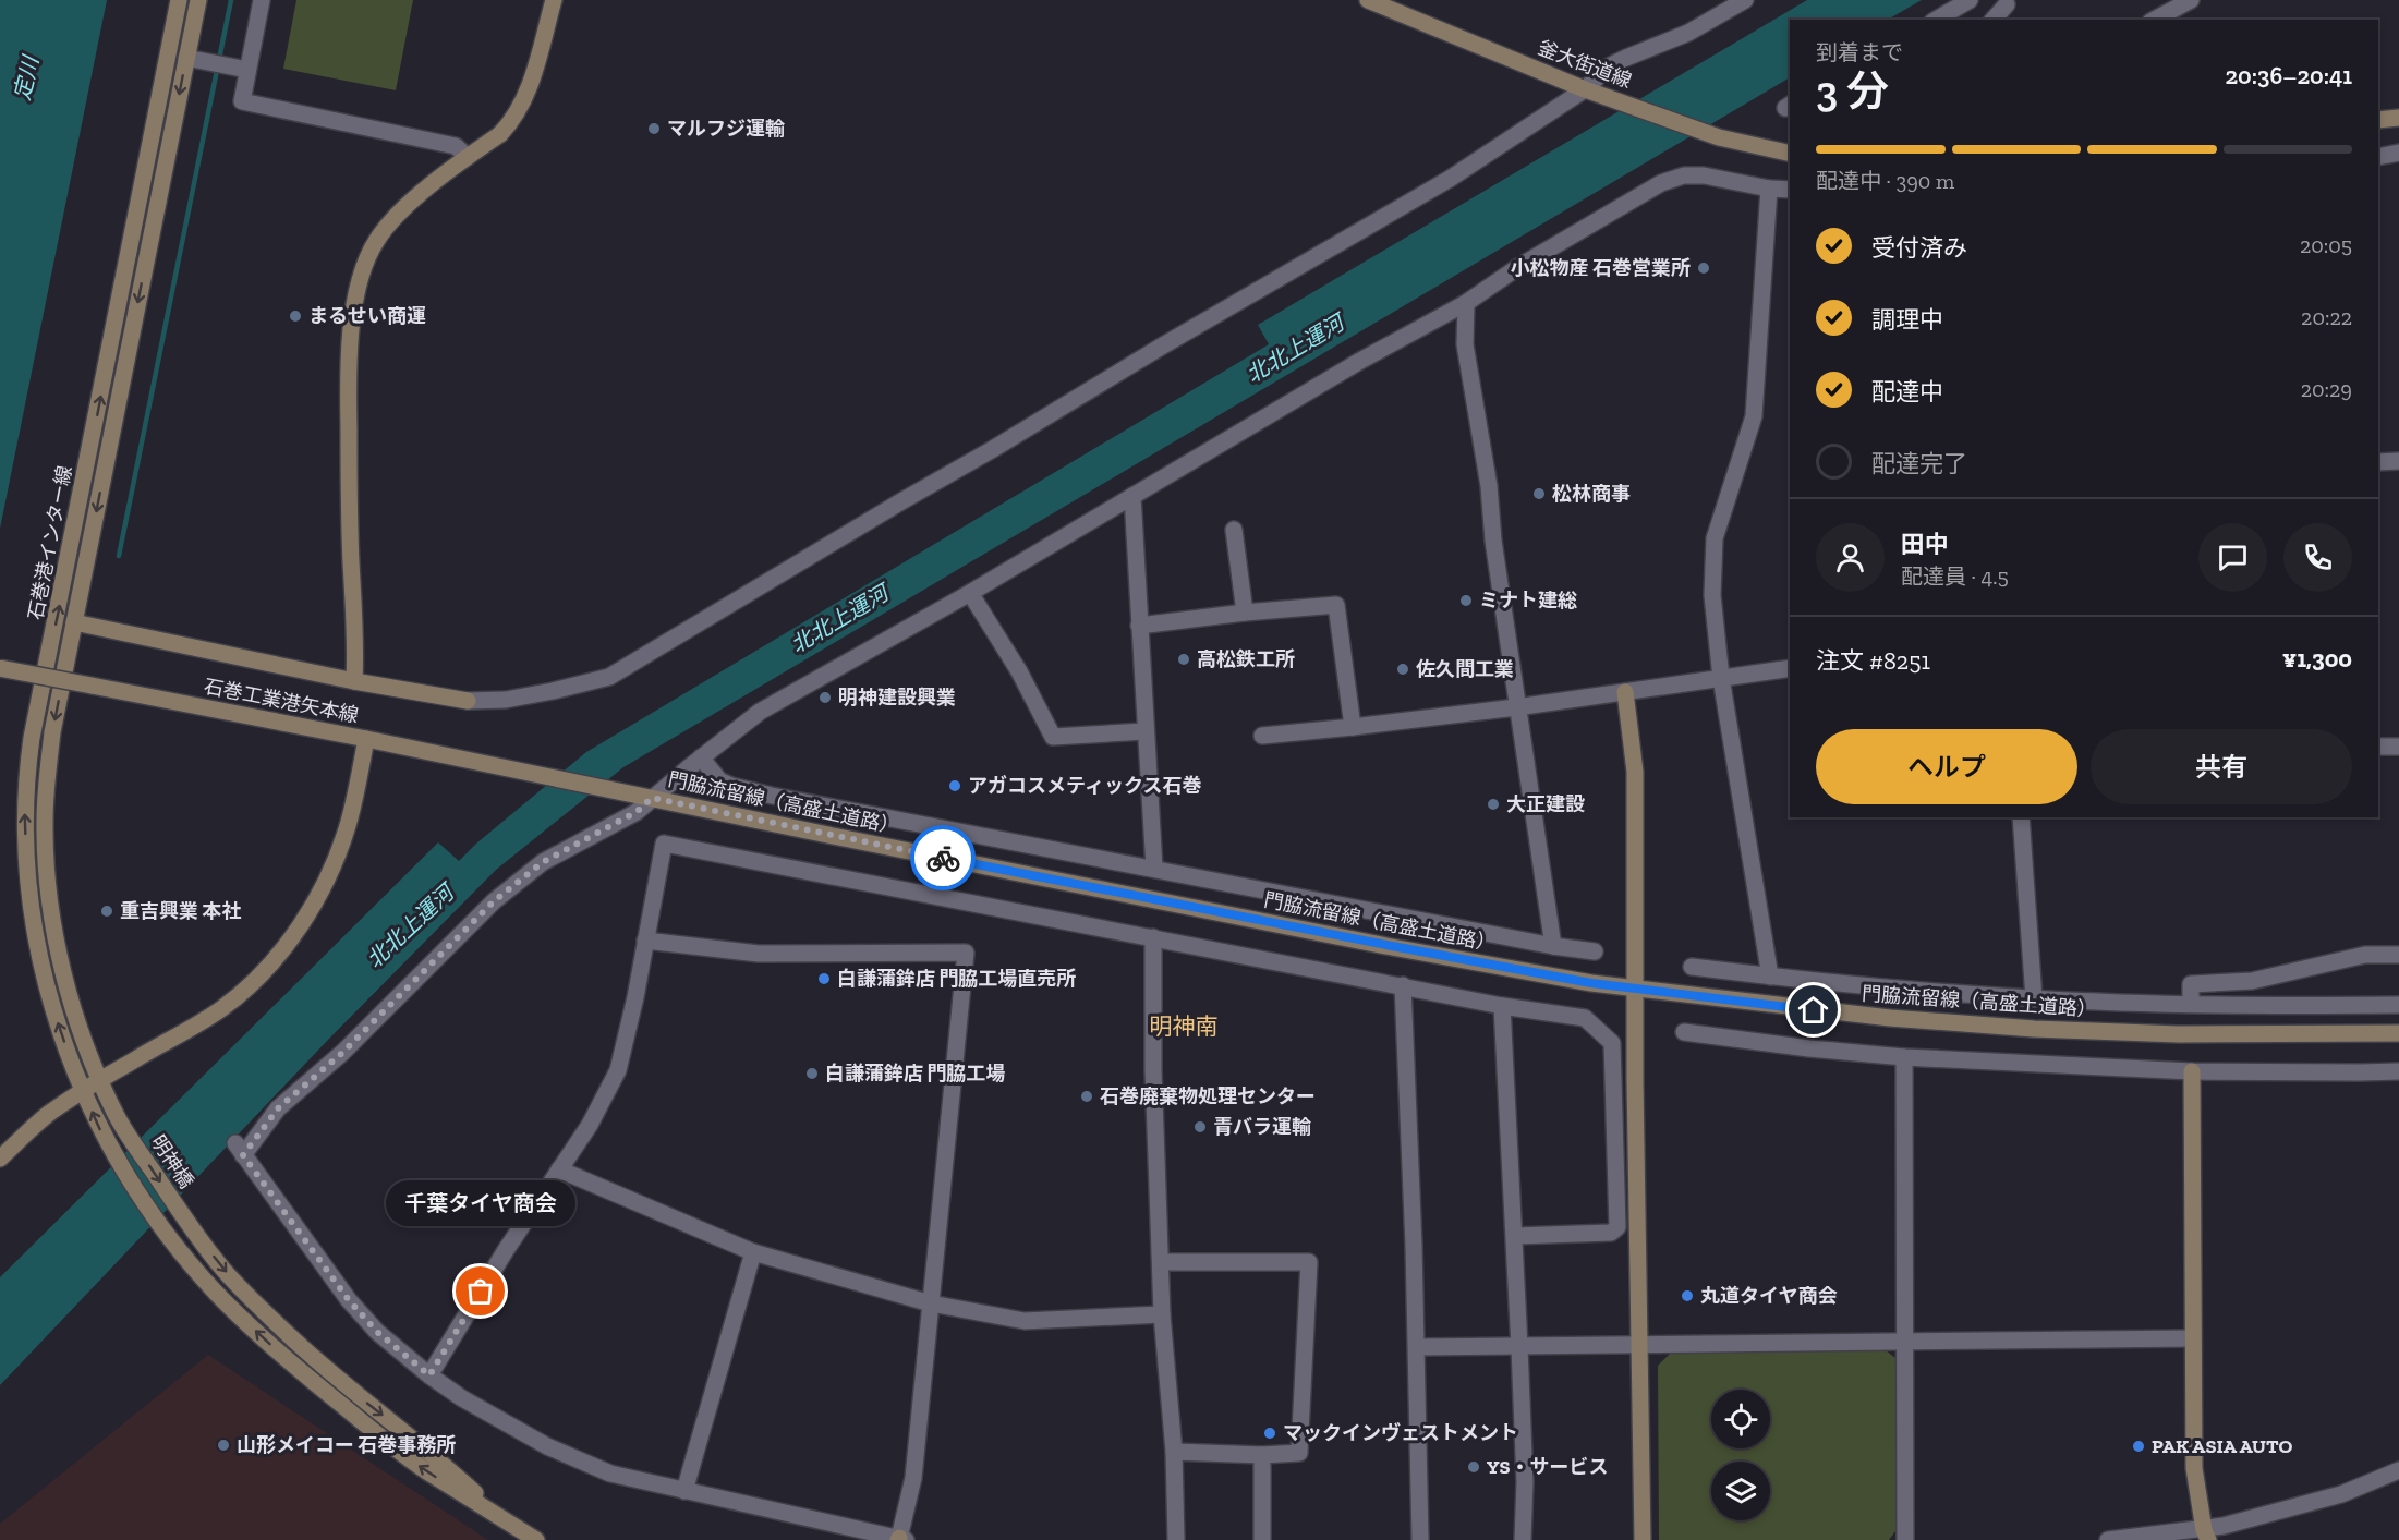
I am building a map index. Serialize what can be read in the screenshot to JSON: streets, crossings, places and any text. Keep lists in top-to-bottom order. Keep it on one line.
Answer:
{"streets":{"main road":["釜大街道線","石巻港インター線","石巻工業港矢本線","門脇流留線（高盛土道路）","明神橋"]},"crossings":[["石巻港インター線","石巻工業港矢本線"],["石巻港インター線","明神橋"],["石巻工業港矢本線","門脇流留線（高盛土道路）"]],"one_way":["明神橋"],"districts":["明神南"],"water":["定川","北北上運河"],"places":["マルフジ運輸","小松物産 石巻営業所","まるせい商運","松林商事","ミナト建総","高松鉄工所","佐久間工業","明神建設興業","アガコスメティックス石巻","大正建設","重吉興業 本社","白謙蒲鉾店 門脇工場直売所","白謙蒲鉾店 門脇工場","石巻廃棄物処理センター","青バラ運輸","千葉タイヤ商会","丸道タイヤ商会","マックインヴェストメント","山形メイコー 石巻事務所","PAK ASIA AUTO","YS・サービス"],"page":{"heading":["3 分","到着まで","20:36–20:41"],"panel":["田中","配達員 · 4.5","注文 #8251","¥1,300"],"bar":"配達中 · 390 m","list":[["受付済み","20:05"],["調理中","20:22"],["配達中","20:29"],"配達完了"],"buttons":["ヘルプ","共有"],"bubble":"千葉タイヤ商会"}}
